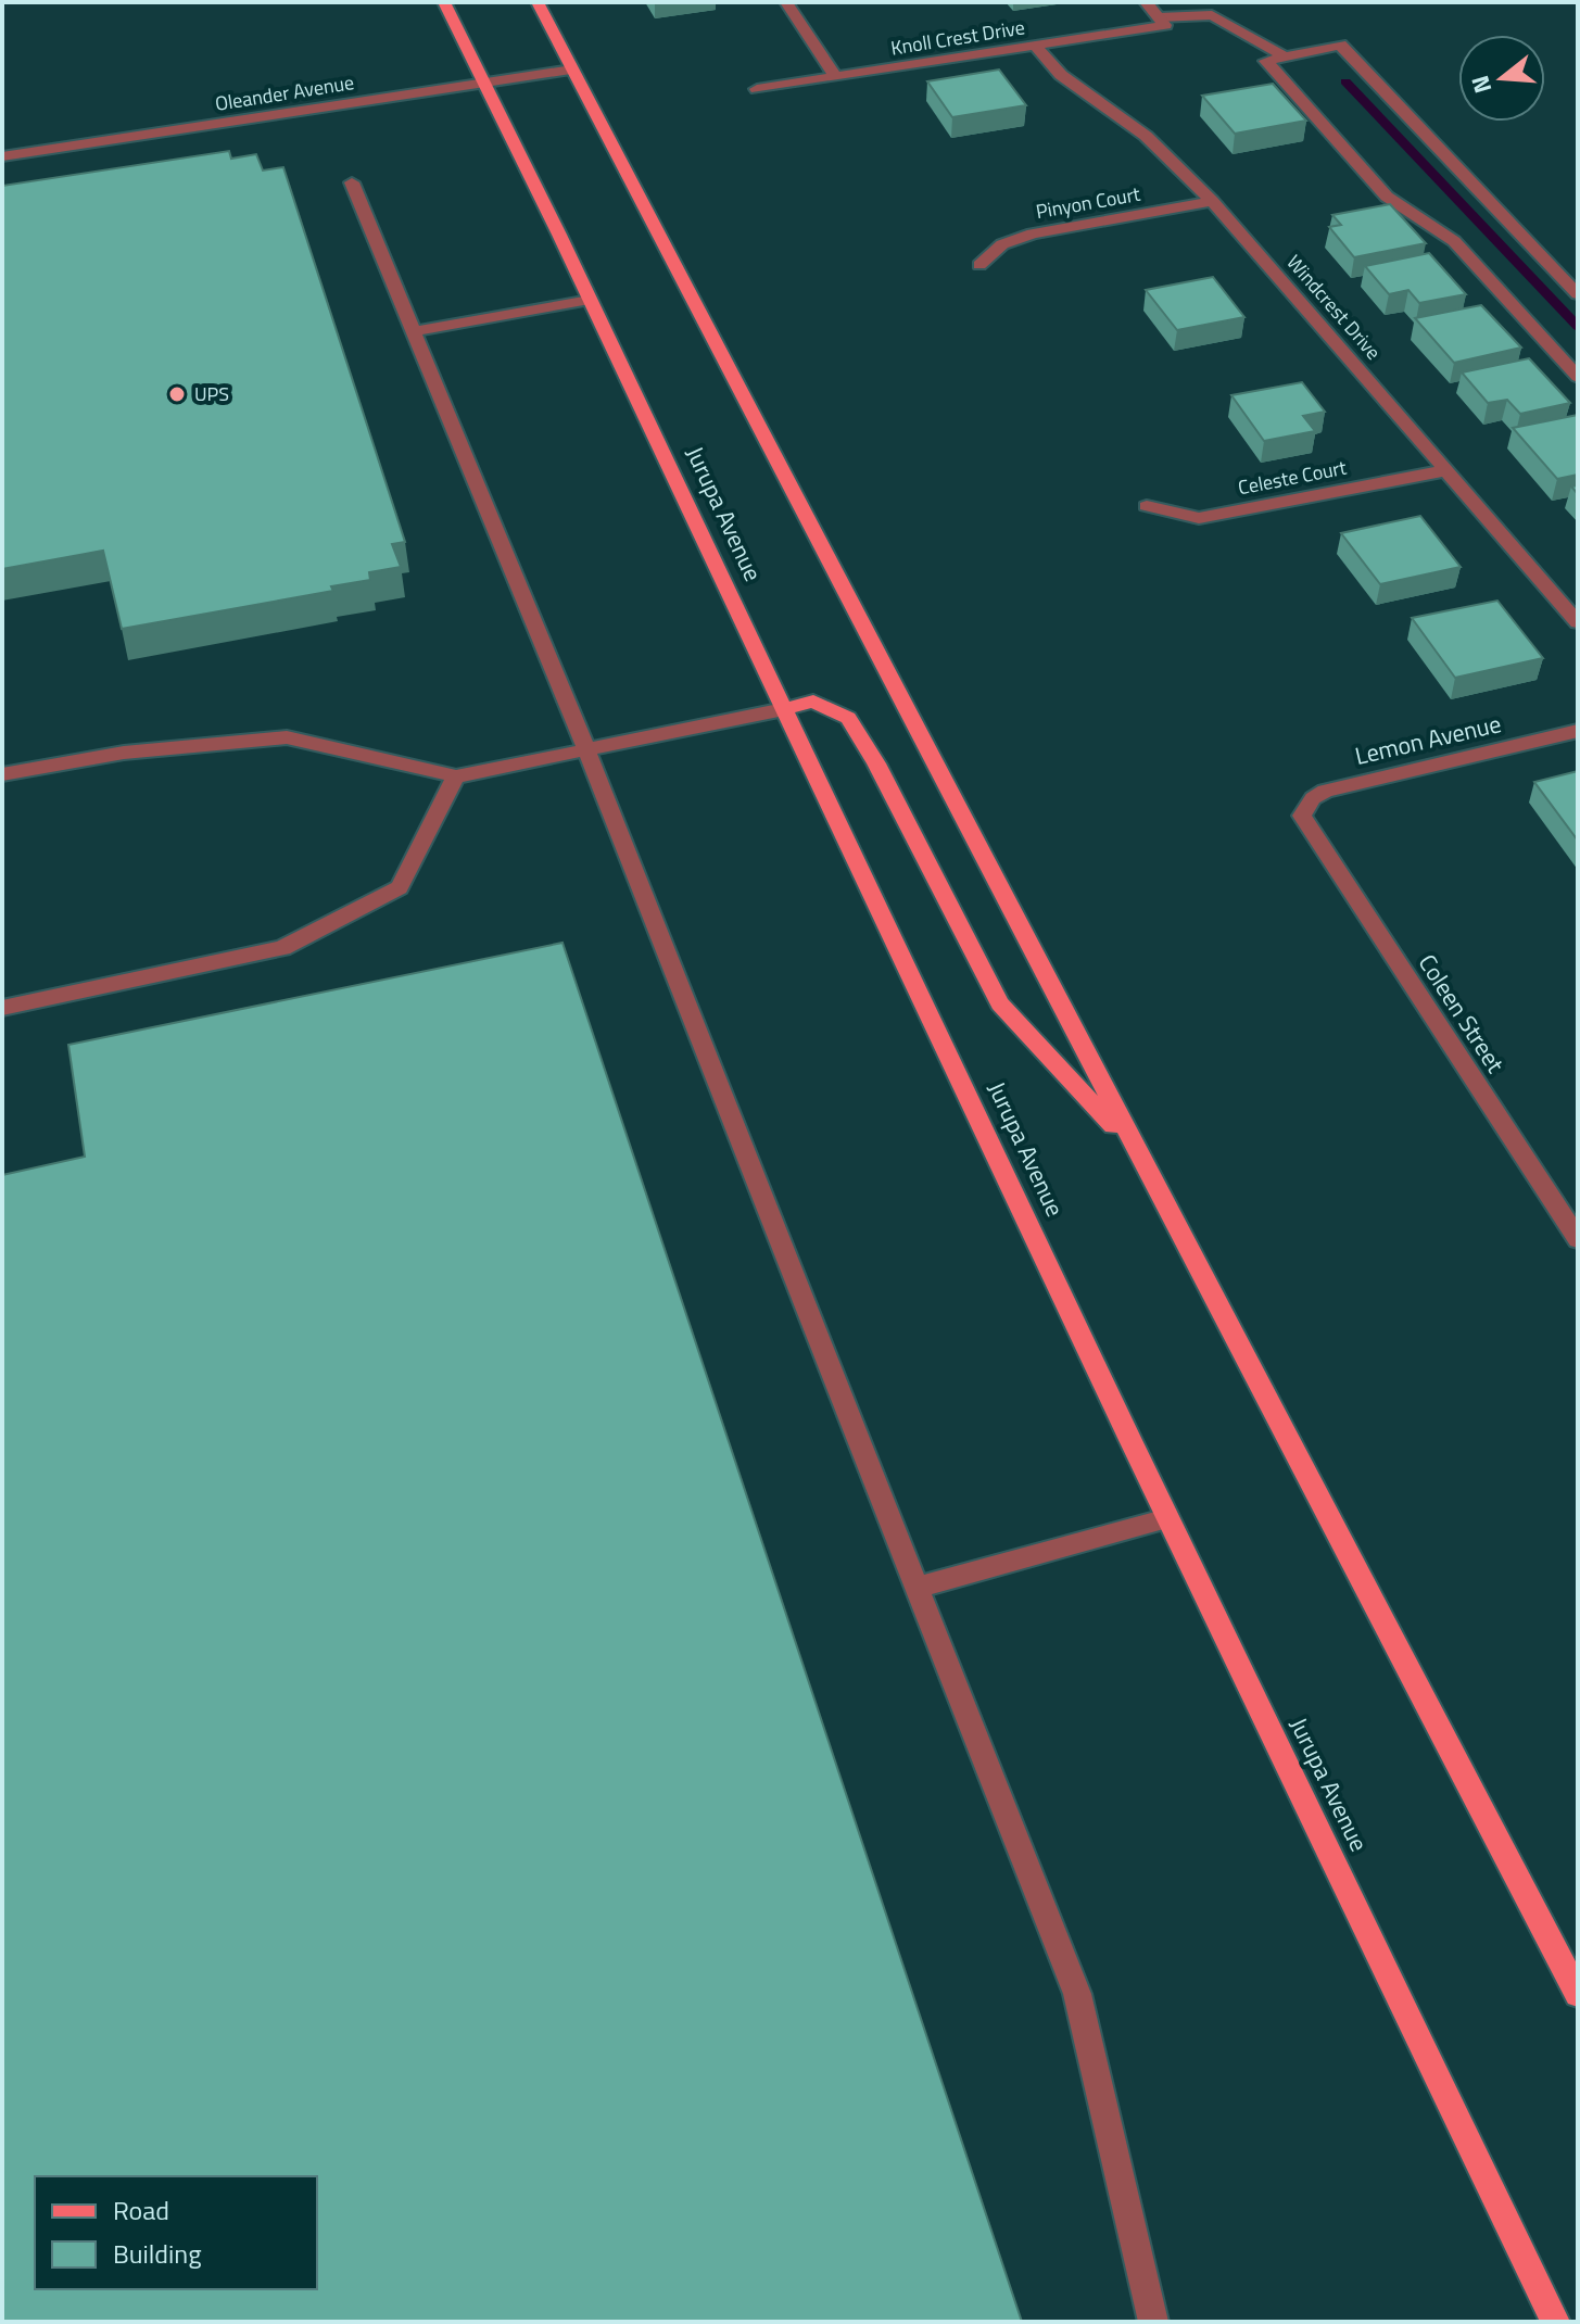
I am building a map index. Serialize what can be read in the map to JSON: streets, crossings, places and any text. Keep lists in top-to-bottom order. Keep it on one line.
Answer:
{"streets":{"main road":["Jurupa Avenue"],"street":["Knoll Crest Drive","Oleander Avenue","Pinyon Court","Windcrest Drive","Celeste Court","Lemon Avenue","Coleen Street"]},"crossings":[["Knoll Crest Drive","Windcrest Drive"],["Oleander Avenue","Jurupa Avenue"],["Pinyon Court","Windcrest Drive"],["Windcrest Drive","Celeste Court"],["Lemon Avenue","Coleen Street"]],"places":["UPS"],"legend":["Road","Building"],"north":"left"}
